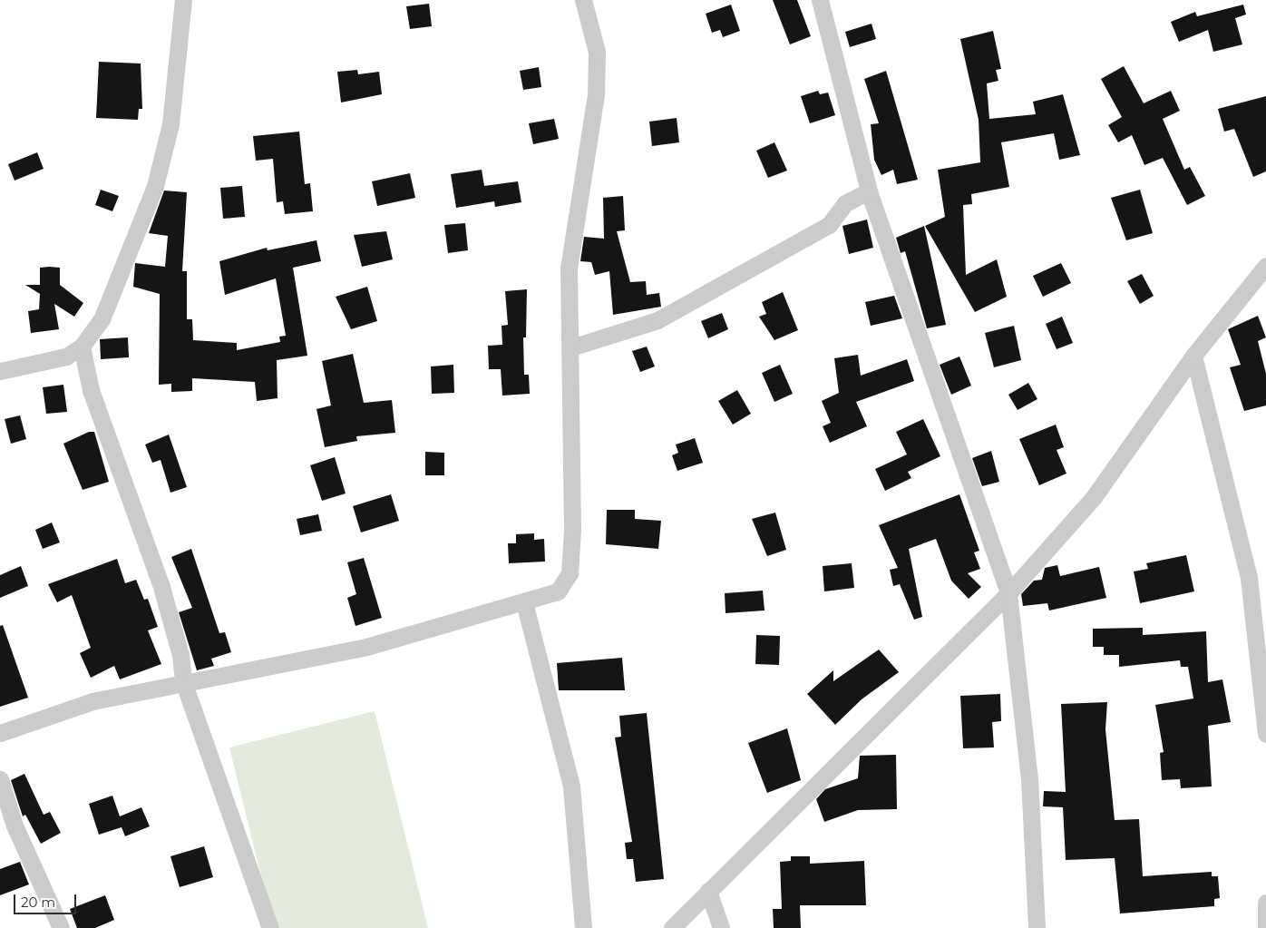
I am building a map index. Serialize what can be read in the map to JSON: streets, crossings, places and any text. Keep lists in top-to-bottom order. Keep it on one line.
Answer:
{"scale_bar":"20 m"}
